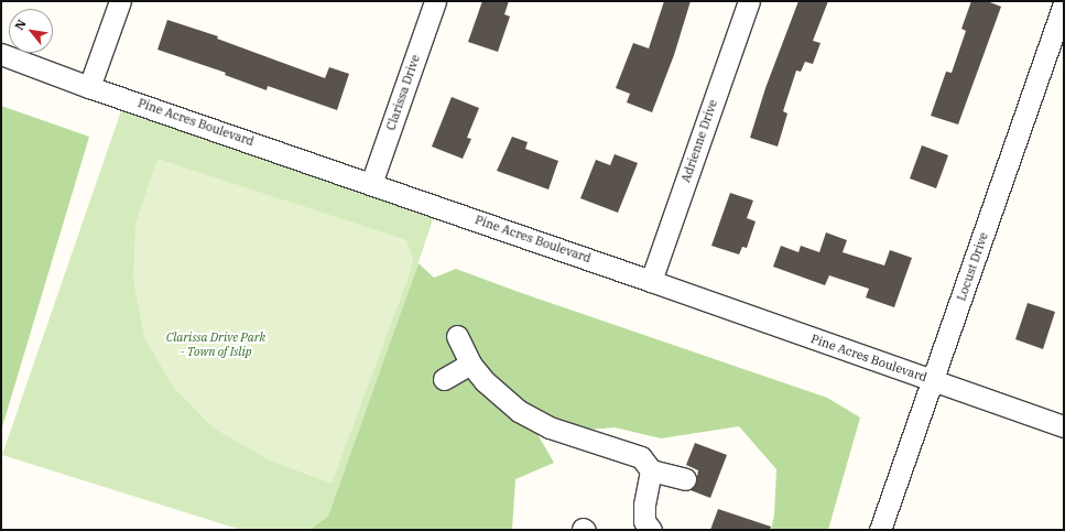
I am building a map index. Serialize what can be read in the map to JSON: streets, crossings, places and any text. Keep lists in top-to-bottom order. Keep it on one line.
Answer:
{"streets":{"street":["Clarissa Drive","Pine Acres Boulevard","Adrienne Drive","Locust Drive"]},"crossings":[["Clarissa Drive","Pine Acres Boulevard"],["Pine Acres Boulevard","Adrienne Drive"],["Pine Acres Boulevard","Locust Drive"]],"parks":["Clarissa Drive Park - Town of Islip"],"north":"top left"}
